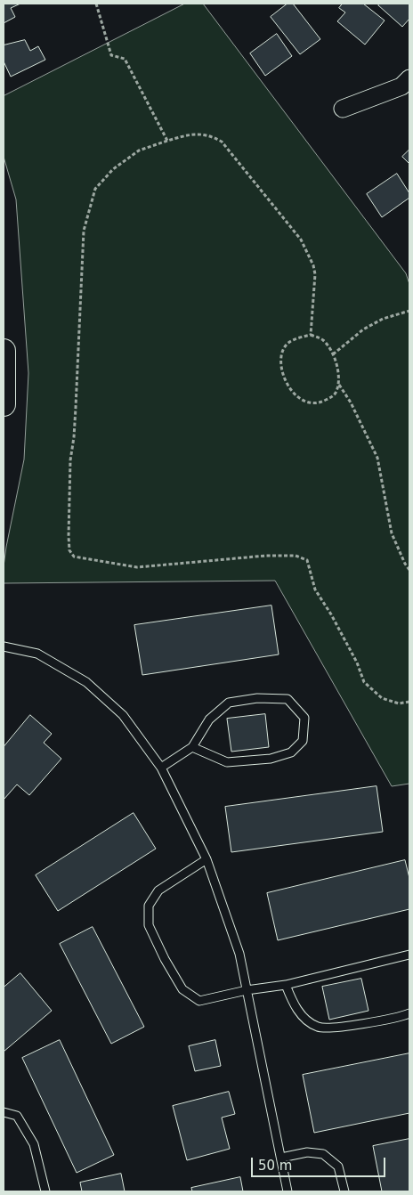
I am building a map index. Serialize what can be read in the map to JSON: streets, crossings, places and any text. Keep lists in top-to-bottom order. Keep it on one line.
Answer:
{"scale_bar":"50 m"}
